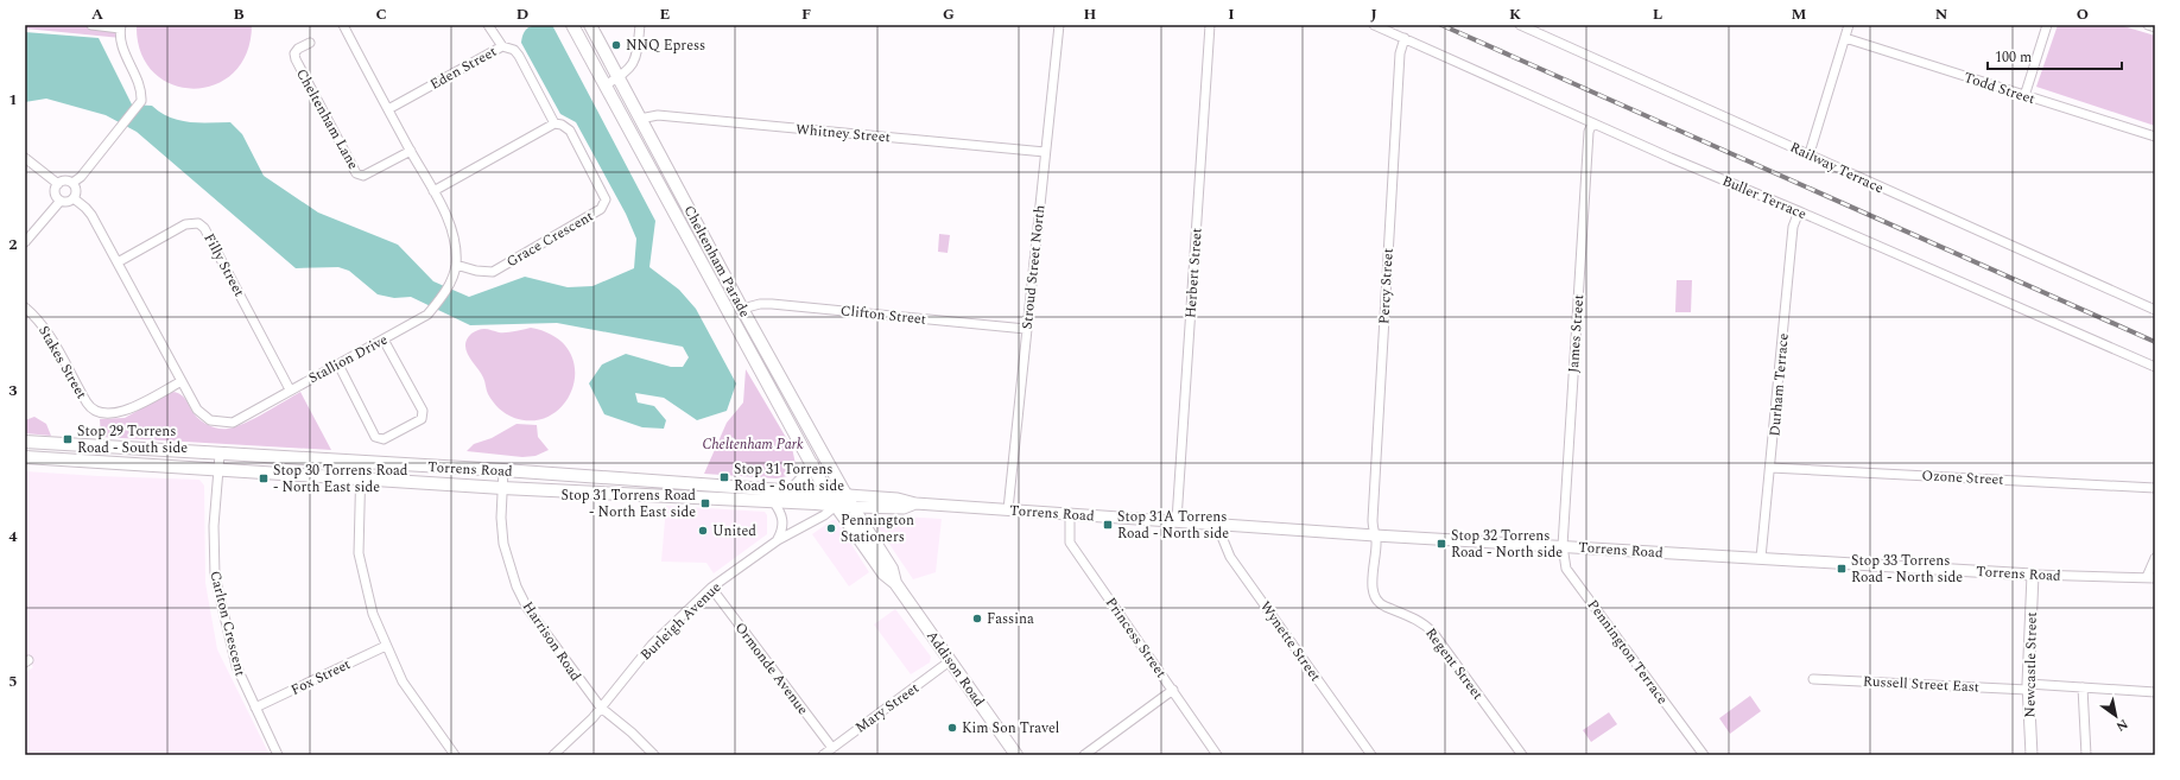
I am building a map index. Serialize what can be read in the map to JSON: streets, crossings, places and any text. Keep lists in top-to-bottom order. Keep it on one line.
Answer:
{"streets":{"main road":["Cheltenham Parade","Torrens Road","Addison Road"],"street":["Eden Street","Todd Street","Cheltenham Lane","Whitney Street","Railway Terrace","Buller Terrace","Grace Crescent","Filly Street","Stroud Street North","Herbert Street","Percy Street","Clifton Street","James Street","Stallion Drive","Stakes Street","Durham Terrace","Ozone Street","Burleigh Avenue","Carlton Crescent","Princess Street","Harrison Road","Wynette Street","Pennington Terrace","Regent Street","Newcastle Street","Ormonde Avenue","Fox Street","Russell Street East","Mary Street"]},"crossings":[["Eden Street","Grace Crescent"],["Eden Street","Stallion Drive"],["Cheltenham Lane","Stallion Drive"],["Whitney Street","Cheltenham Parade"],["Whitney Street","Stroud Street North"],["Buller Terrace","Percy Street"],["Buller Terrace","James Street"],["Buller Terrace","Durham Terrace"],["Grace Crescent","Stallion Drive"],["Cheltenham Parade","Clifton Street"],["Cheltenham Parade","Torrens Road"],["Cheltenham Parade","Burleigh Avenue"],["Cheltenham Parade","Addison Road"],["Filly Street","Stallion Drive"],["Stroud Street North","Clifton Street"],["Stroud Street North","Torrens Road"],["Herbert Street","Torrens Road"],["Percy Street","Torrens Road"],["Percy Street","Regent Street"],["James Street","Torrens Road"],["James Street","Pennington Terrace"],["Stallion Drive","Stakes Street"],["Durham Terrace","Torrens Road"],["Durham Terrace","Ozone Street"],["Torrens Road","Burleigh Avenue"],["Torrens Road","Carlton Crescent"],["Torrens Road","Princess Street"],["Torrens Road","Harrison Road"],["Torrens Road","Wynette Street"],["Torrens Road","Pennington Terrace"],["Torrens Road","Regent Street"],["Torrens Road","Newcastle Street"],["Torrens Road","Addison Road"],["Burleigh Avenue","Harrison Road"],["Burleigh Avenue","Ormonde Avenue"],["Burleigh Avenue","Addison Road"],["Carlton Crescent","Fox Street"],["Newcastle Street","Russell Street East"],["Ormonde Avenue","Mary Street"],["Addison Road","Mary Street"]],"parks":["Cheltenham Park"],"places":{"other":["NNQ Epress","Pennington Stationers","United","Fassina","Kim Son Travel"],"transit":["Stop 29 Torrens Road - South side","Stop 31 Torrens Road - South side","Stop 30 Torrens Road - North East side","Stop 31 Torrens Road - North East side","Stop 31A Torrens Road - North side","Stop 32 Torrens Road - North side","Stop 33 Torrens Road - North side"]},"scale_bar":"100 m","north":"bottom right","grid":{"columns":["A","B","C","D","E","F","G","H","I","J","K","L","M","N","O"],"rows":["1","2","3","4","5"]}}
